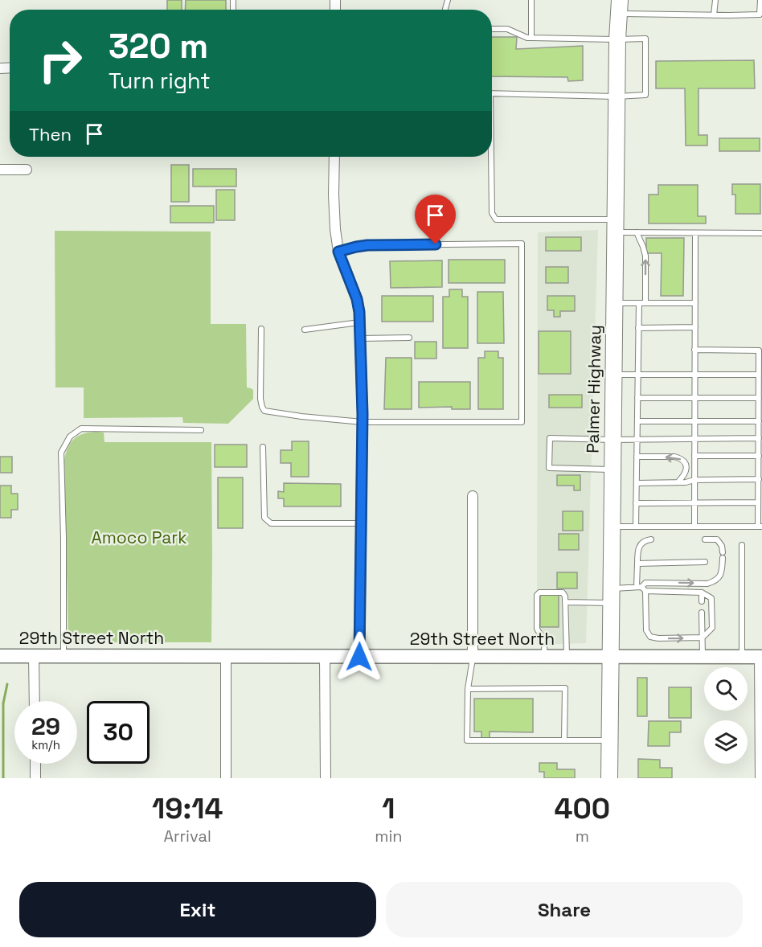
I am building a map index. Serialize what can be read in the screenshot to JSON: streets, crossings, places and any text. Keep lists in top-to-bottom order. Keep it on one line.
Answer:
{"streets":{"main road":["Palmer Highway"],"street":["29th Street North"]},"crossings":[["Palmer Highway","29th Street North"]],"parks":["Amoco Park"],"page":{"turn":["320 m","Turn right"],"then":"Then","speed":"29 km/h","limit":"30","eta":["19:14","Arrival","1","min","400","m"],"buttons":["Exit","Share"]}}
